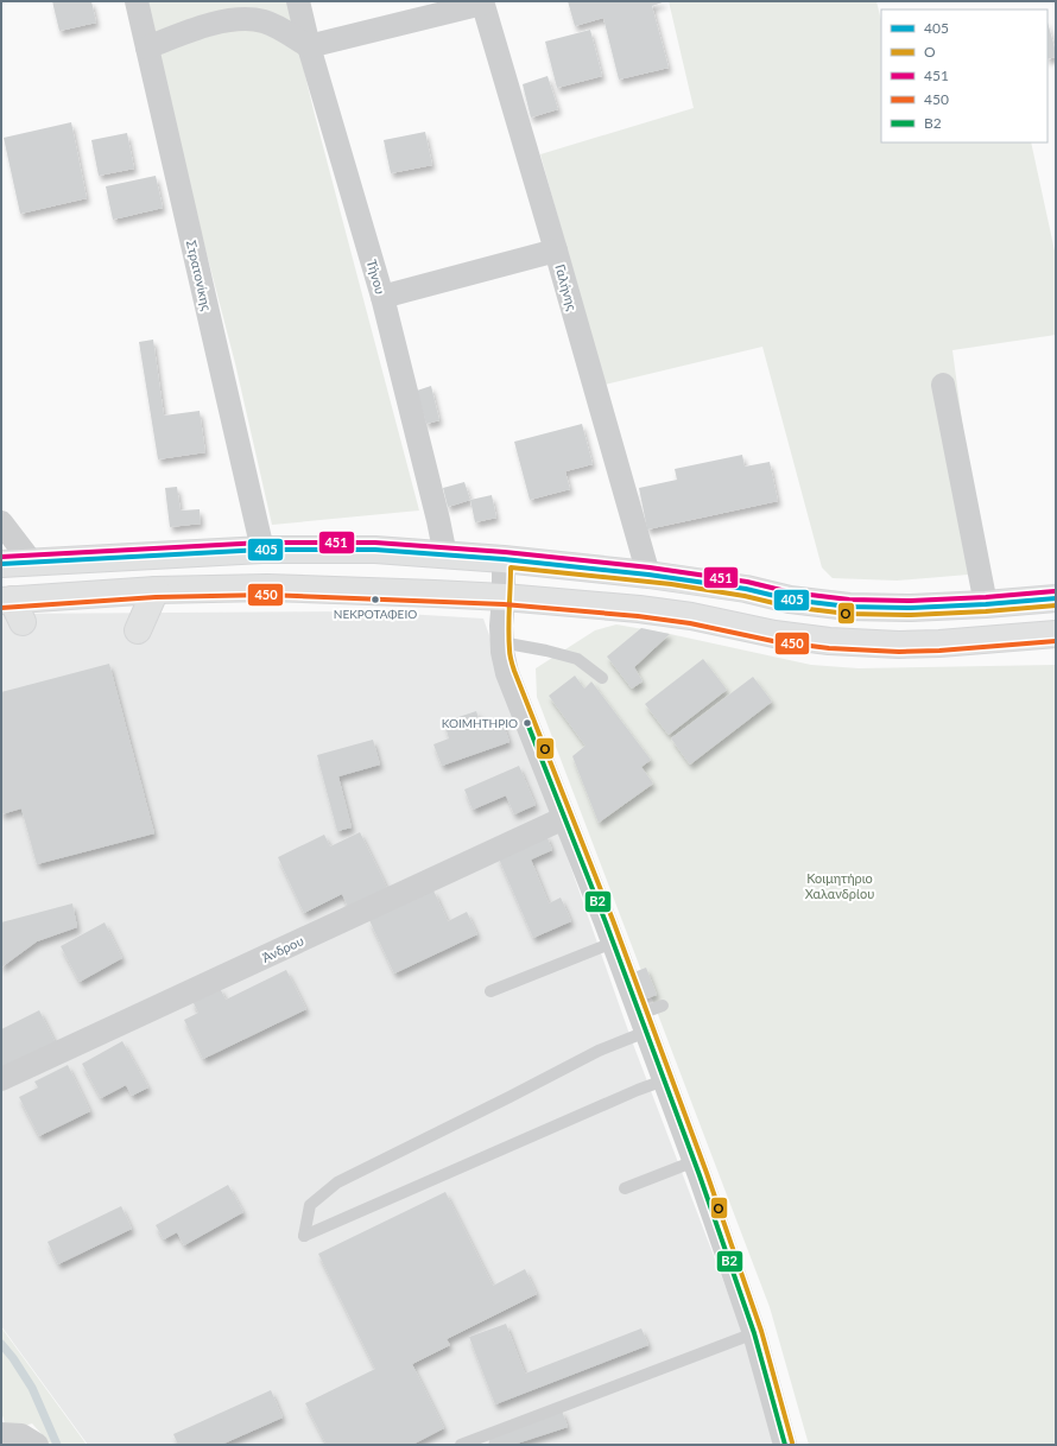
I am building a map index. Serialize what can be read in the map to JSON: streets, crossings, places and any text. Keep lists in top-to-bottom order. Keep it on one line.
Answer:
{"streets":{"street":["Στρατονίκης","Τήνου","Γαλήνης","Άνδρου"]},"parks":["Κοιμητήριο Χαλανδρίου"],"places":["ΝΕΚΡΟΤΑΦΕΙΟ","ΚΟΙΜΗΤΗΡΙΟ"],"lines":["transit line 451","transit line 405","transit line Ο","transit line 450","transit line Β2"],"legend":["405","Ο","451","450","Β2"]}
